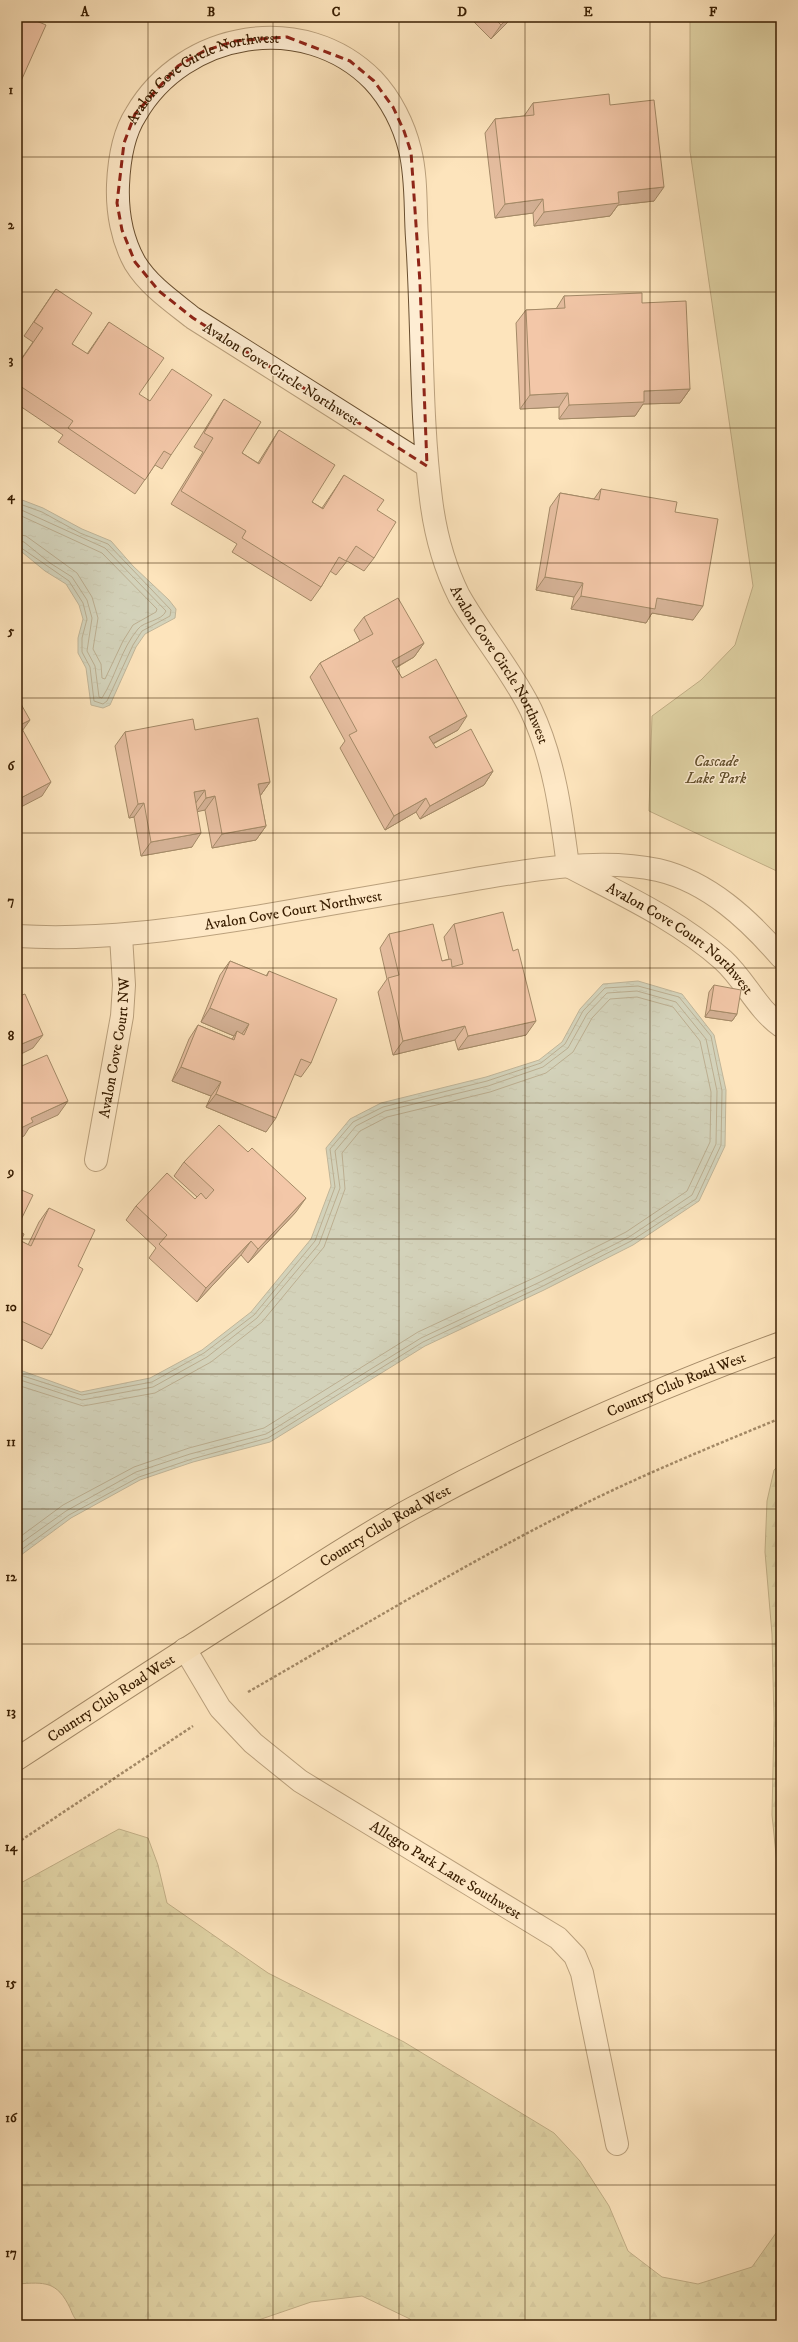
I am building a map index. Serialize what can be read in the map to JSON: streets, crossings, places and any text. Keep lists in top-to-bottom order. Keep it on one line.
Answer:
{"streets":{"main road":["Country Club Road West"],"street":["Avalon Cove Circle Northwest","Avalon Cove Court Northwest","Avalon Cove Court NW","Allegro Park Lane Southwest"]},"crossings":[["Avalon Cove Circle Northwest","Avalon Cove Court Northwest"],["Avalon Cove Court Northwest","Avalon Cove Court NW"],["Country Club Road West","Allegro Park Lane Southwest"]],"parks":["Cascade Lake Park"],"grid":{"columns":["A","B","C","D","E","F"],"rows":["1","2","3","4","5","6","7","8","9","10","11","12","13","14","15","16","17"]}}
